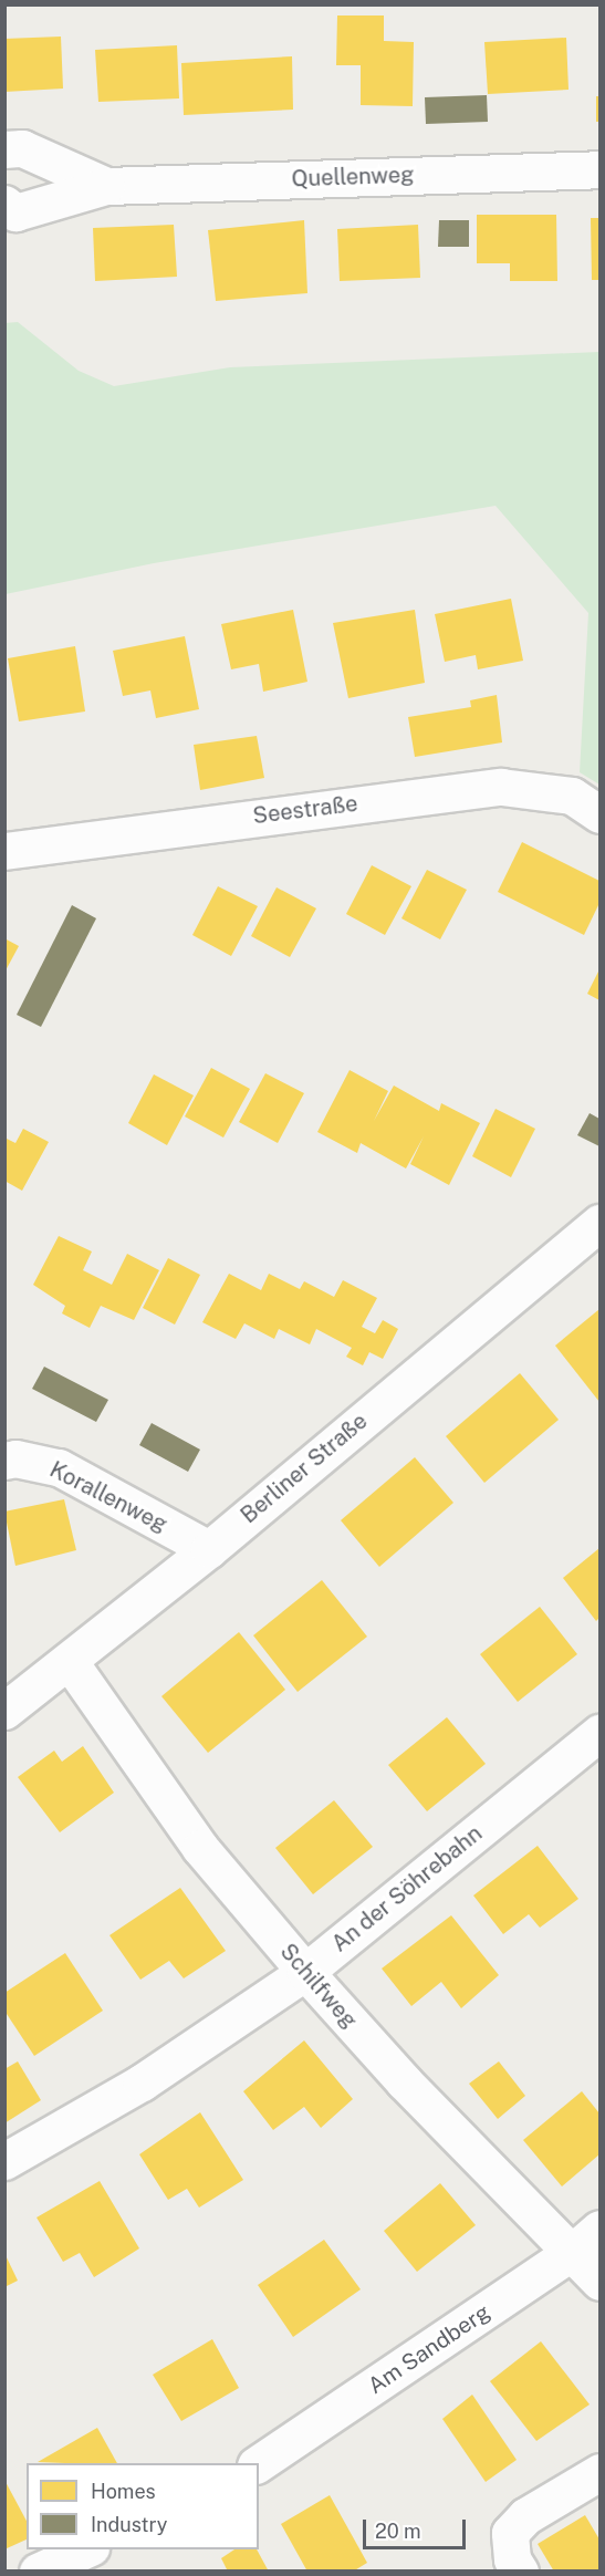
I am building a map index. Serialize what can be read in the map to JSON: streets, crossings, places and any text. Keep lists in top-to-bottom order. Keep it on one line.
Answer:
{"streets":{"street":["Quellenweg","Seestraße","Berliner Straße","Korallenweg","An der Söhrebahn","Schilfweg","Am Sandberg"]},"crossings":[["Berliner Straße","Korallenweg"],["Berliner Straße","Schilfweg"],["An der Söhrebahn","Schilfweg"],["Schilfweg","Am Sandberg"]],"legend":["Homes","Industry"],"scale_bar":"20 m"}
